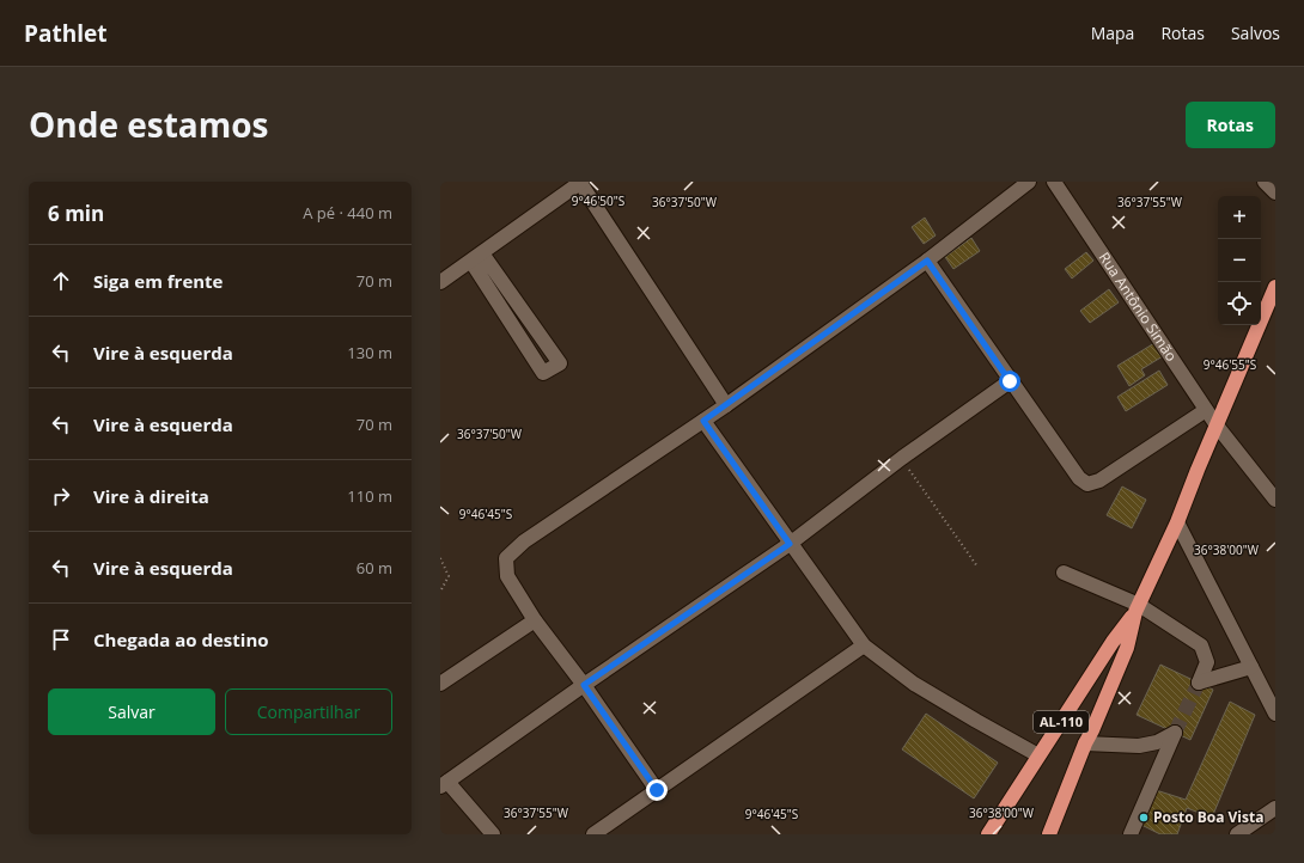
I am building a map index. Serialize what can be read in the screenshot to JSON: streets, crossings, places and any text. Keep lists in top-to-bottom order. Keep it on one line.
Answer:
{"streets":{"highway":["AL-110"],"street":["Rua Antônio Simão"]},"crossings":[["Rua Antônio Simão","AL-110"]],"places":["Posto Boa Vista"],"page":{"header":"Pathlet","nav":["Mapa","Rotas","Salvos"],"title":"Onde estamos","buttons":["Rotas",["Salvar","Compartilhar"]],"heading":["6 min","A pé · 440 m"],"map_buttons":["+","−"],"list":[["Siga em frente","70 m"],["Vire à esquerda","130 m"],["Vire à esquerda","70 m"],["Vire à direita","110 m"],["Vire à esquerda","60 m"],"Chegada ao destino"]},"coordinates":["9°46'50\"S","36°37'50\"W","36°37'55\"W","9°46'55\"S","9°46'45\"S","36°38'00\"W"]}
